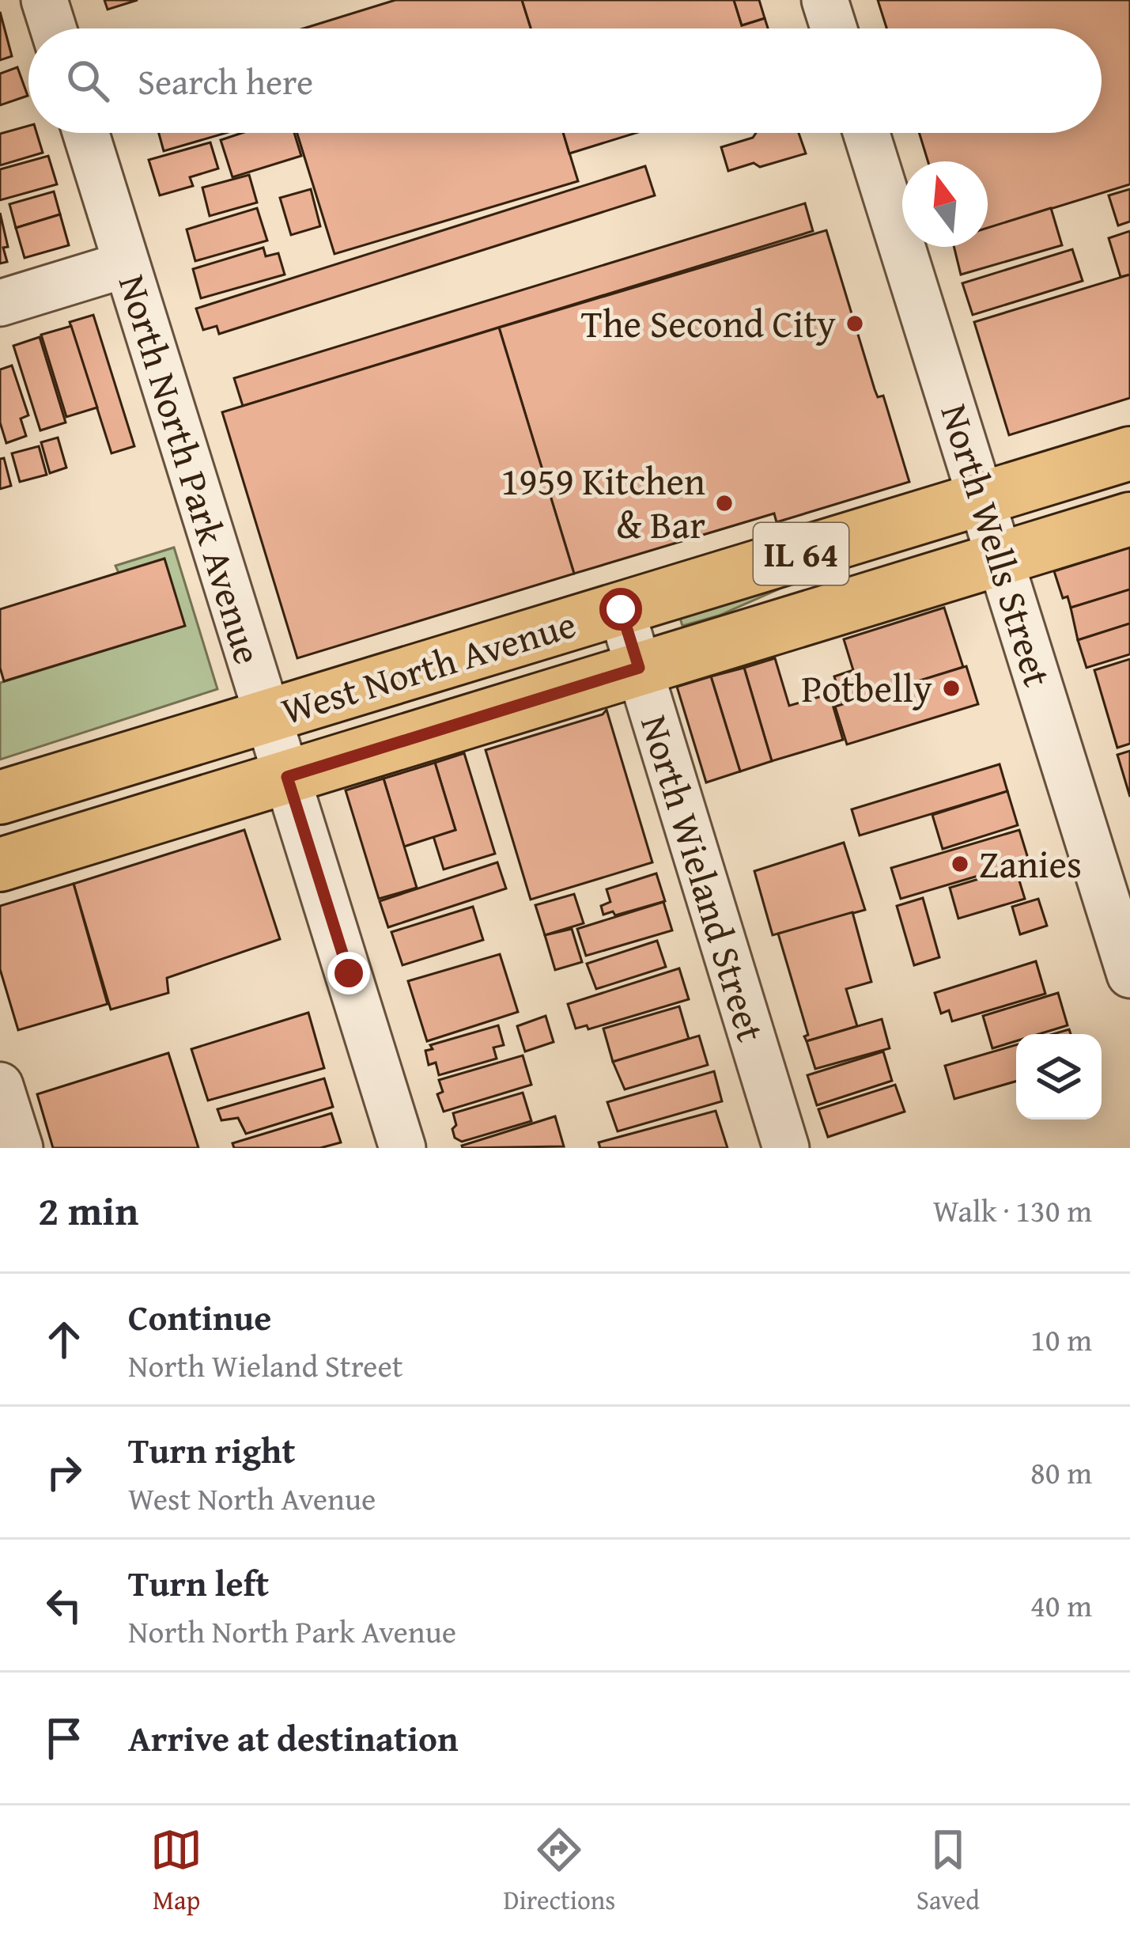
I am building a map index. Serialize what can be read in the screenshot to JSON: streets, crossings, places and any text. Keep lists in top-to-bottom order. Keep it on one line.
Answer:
{"streets":{"main road":["IL 64","West North Avenue"],"street":["North North Park Avenue","North Wells Street","North Wieland Street"]},"crossings":[["North North Park Avenue","West North Avenue"],["North Wells Street","West North Avenue"],["West North Avenue","North Wieland Street"]],"places":["The Second City","1959 Kitchen & Bar","Potbelly","Zanies"],"north":"top","page":{"search":"Search here","heading":["2 min","Walk · 130 m"],"list":[["Continue","North Wieland Street","10 m"],["Turn right","West North Avenue","80 m"],["Turn left","North North Park Avenue","40 m"],"Arrive at destination"],"nav":["Map","Directions","Saved"]}}
